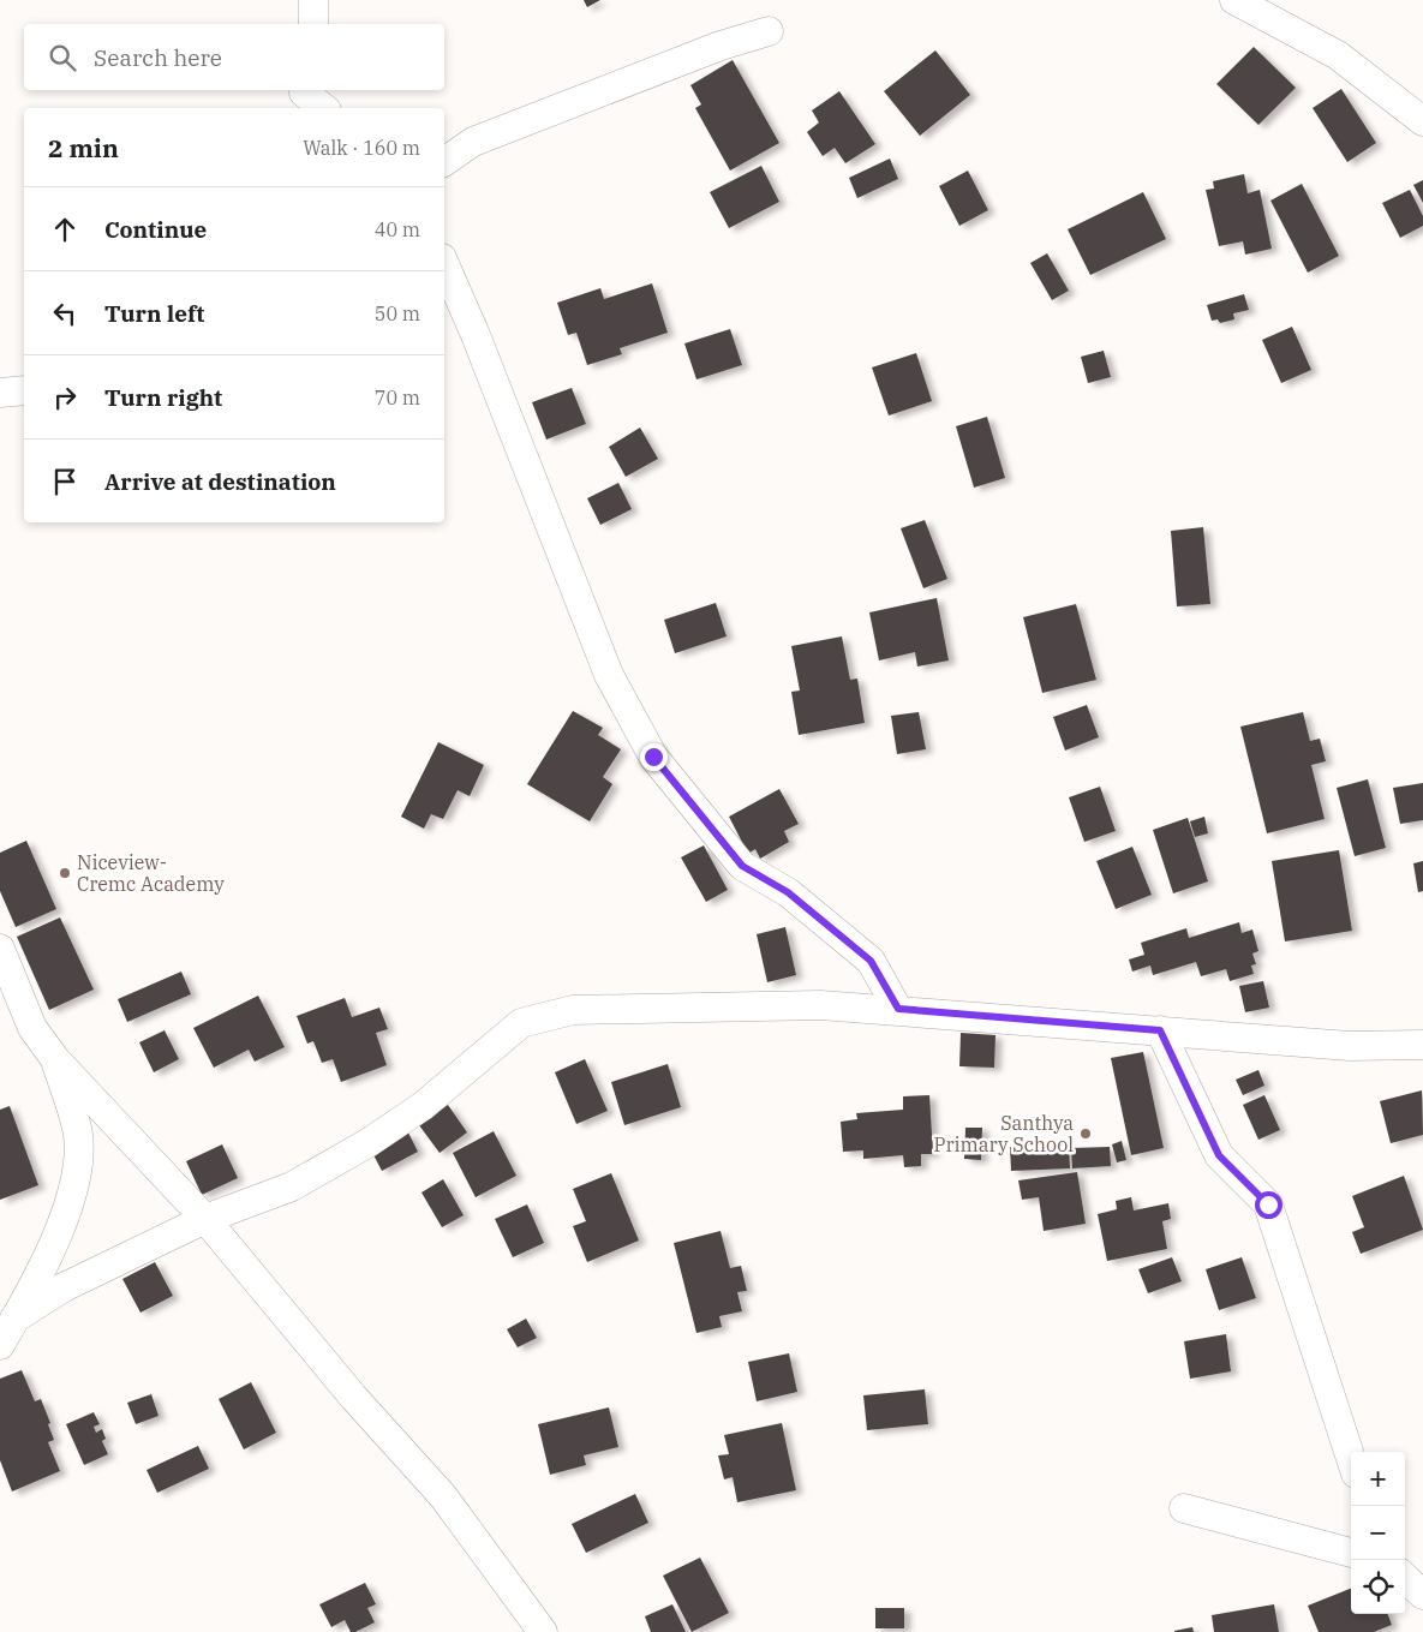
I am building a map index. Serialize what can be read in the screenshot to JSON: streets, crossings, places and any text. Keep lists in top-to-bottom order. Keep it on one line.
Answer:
{"places":["Niceview- Cremc Academy","Santhya Primary School"],"page":{"search":"Search here","heading":["2 min","Walk · 160 m"],"list":[["Continue","40 m"],["Turn left","50 m"],["Turn right","70 m"],"Arrive at destination"],"map_buttons":["+","−"]}}
